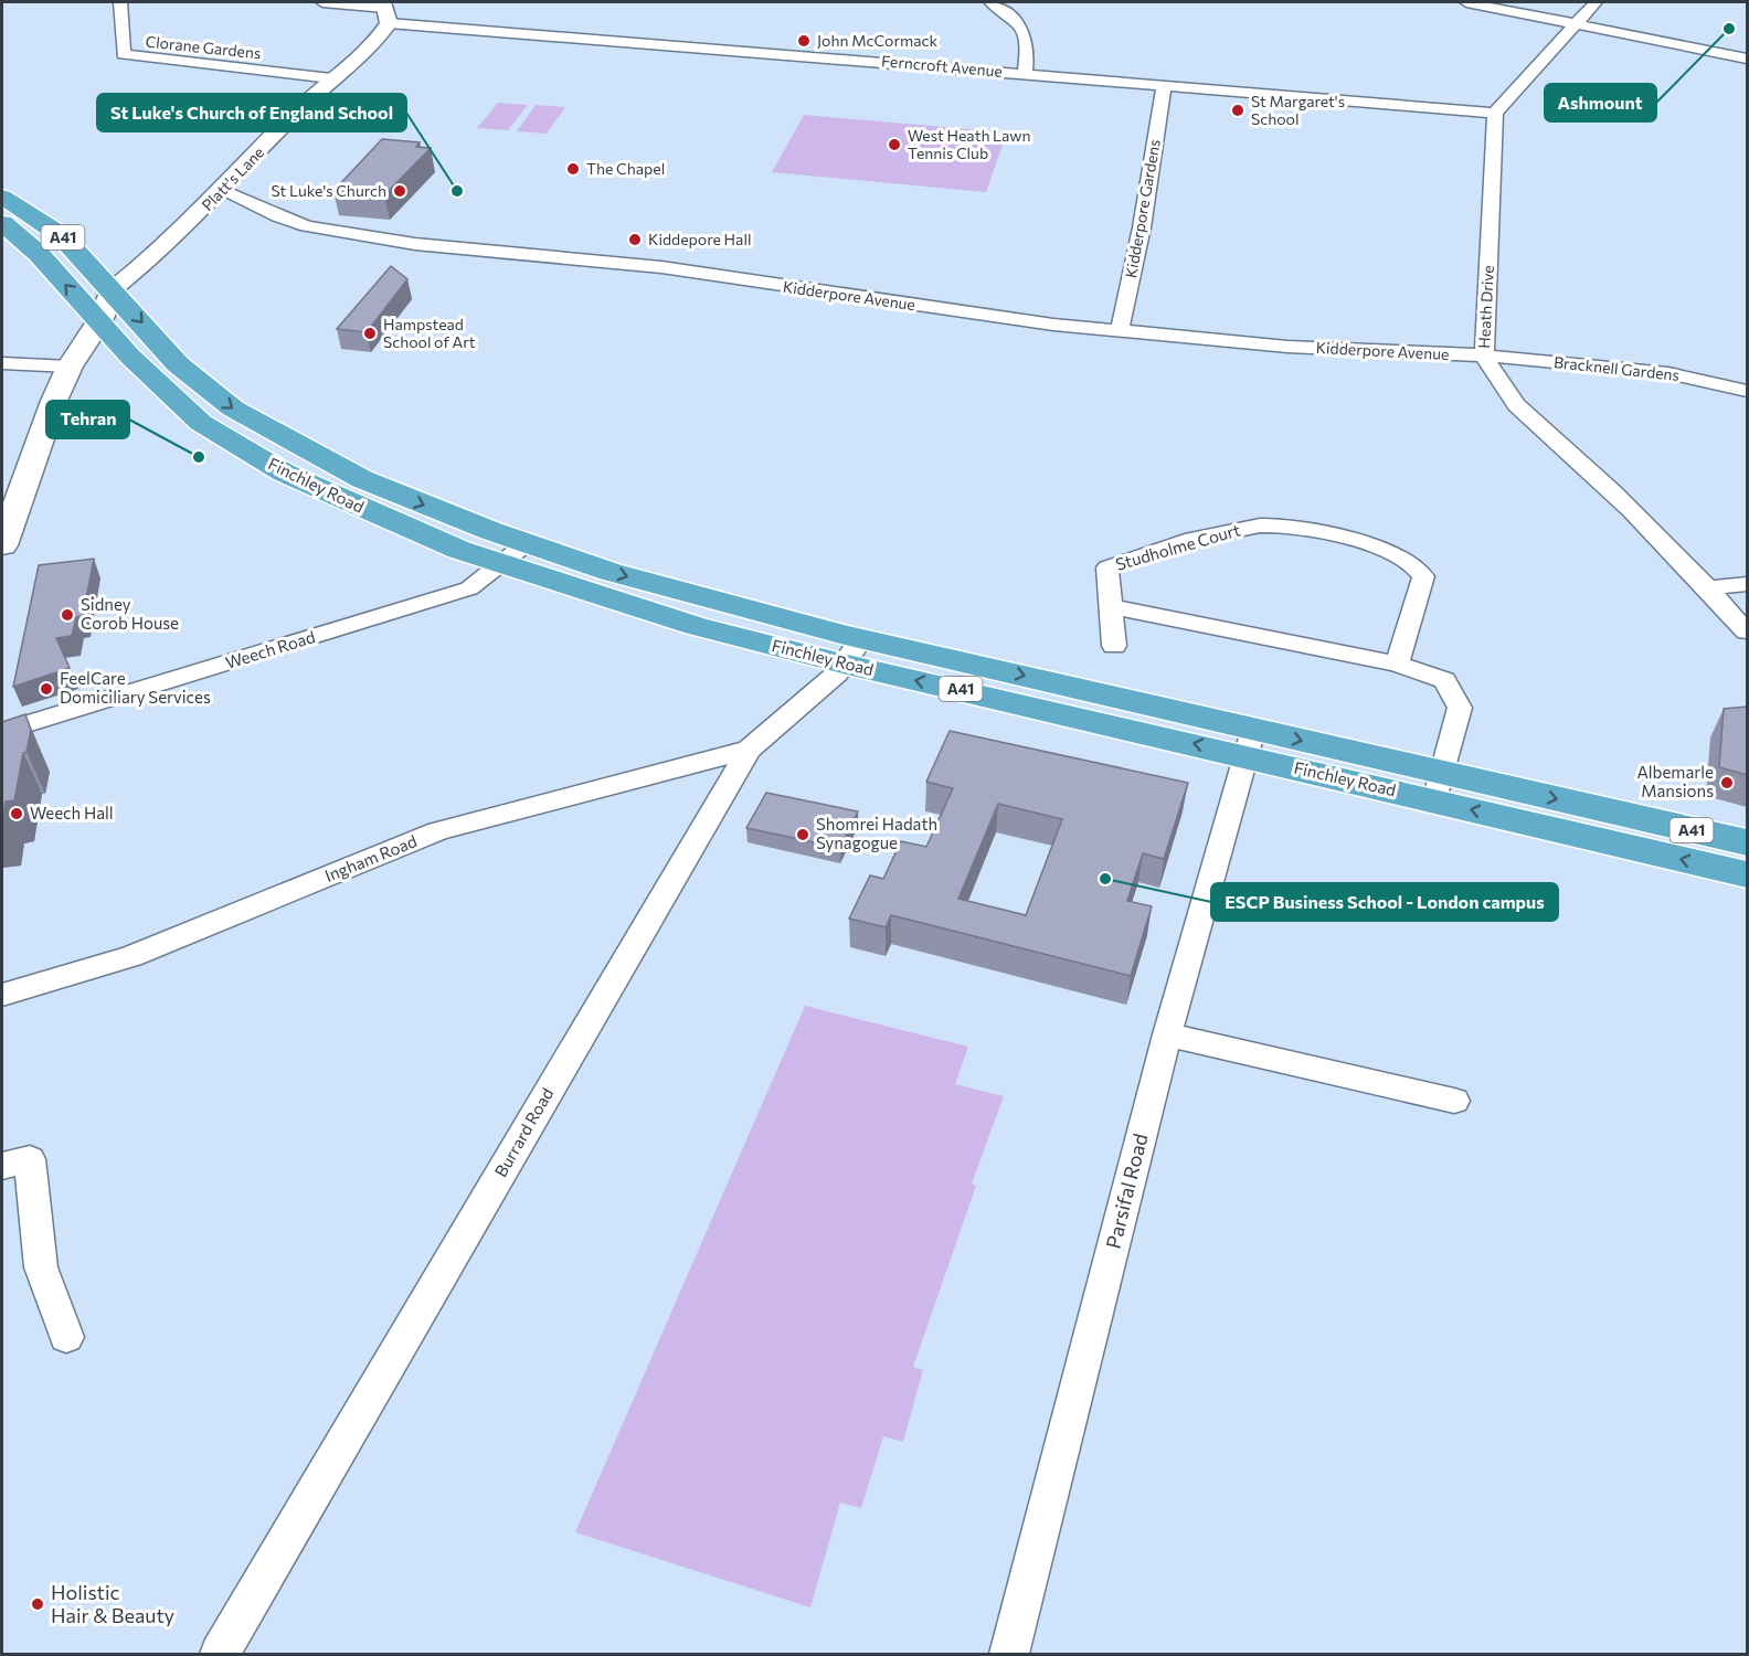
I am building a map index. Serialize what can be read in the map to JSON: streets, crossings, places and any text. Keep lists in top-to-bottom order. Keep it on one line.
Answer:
{"streets":{"highway":["A41","Finchley Road"],"street":["Clorane Gardens","Ferncroft Avenue","Platt's Lane","Kidderpore Gardens","Kidderpore Avenue","Heath Drive","Bracknell Gardens","Studholme Court","Weech Road","Ingham Road","Burrard Road","Parsifal Road"]},"crossings":[["Clorane Gardens","Platt's Lane"],["Ferncroft Avenue","Platt's Lane"],["Ferncroft Avenue","Kidderpore Gardens"],["Ferncroft Avenue","Heath Drive"],["Platt's Lane","Kidderpore Avenue"],["Platt's Lane","Finchley Road"],["Kidderpore Gardens","Kidderpore Avenue"],["Kidderpore Avenue","Heath Drive"],["Kidderpore Avenue","Bracknell Gardens"],["Heath Drive","Bracknell Gardens"],["Finchley Road","Weech Road"],["Finchley Road","Burrard Road"],["Finchley Road","Parsifal Road"],["Ingham Road","Burrard Road"]],"places":["Ashmount","John McCormack","St Margaret's School","West Heath Lawn Tennis Club","The Chapel","St Luke's Church","St Luke's Church of England School","Kiddepore Hall","Hampstead School of Art","Tehran","Sidney Corob House","FeelCare Domiciliary Services","Albemarle Mansions","Weech Hall","Shomrei Hadath Synagogue","ESCP Business School - London campus","Holistic Hair & Beauty"]}
